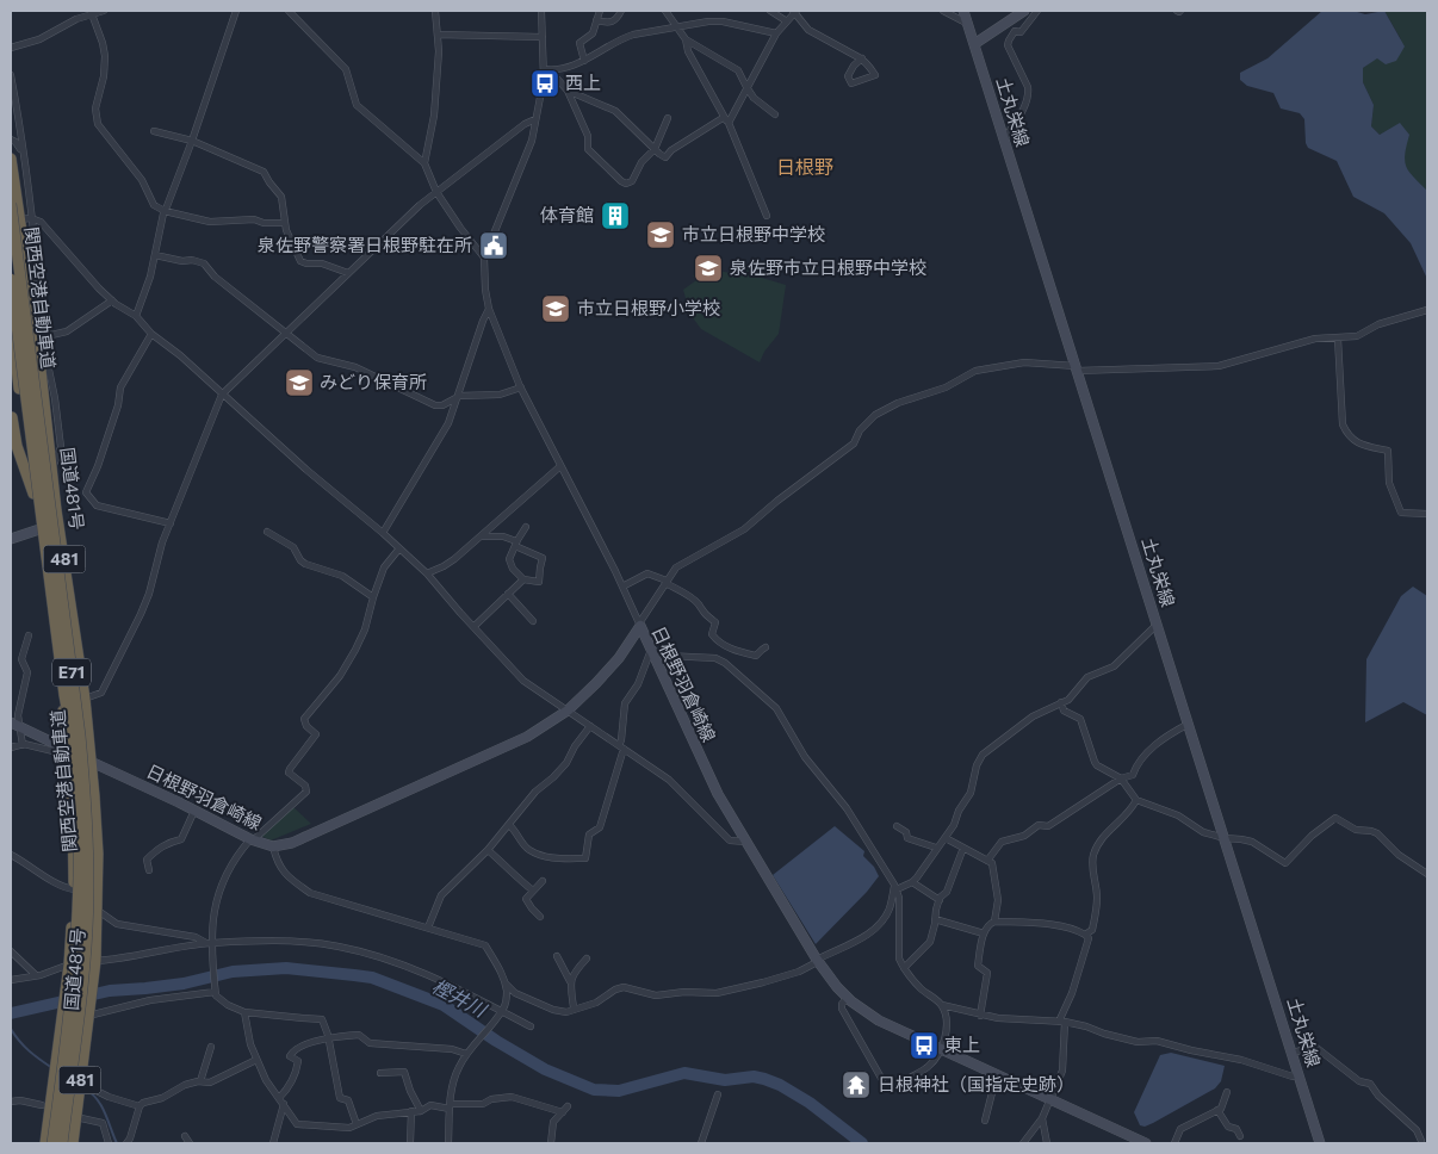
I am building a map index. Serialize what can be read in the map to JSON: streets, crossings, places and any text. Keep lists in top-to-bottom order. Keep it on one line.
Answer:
{"streets":{"highway":["関西空港自動車道","国道481号","481","E71"],"main road":["土丸栄線","日根野羽倉崎線"]},"crossings":[["国道481号","481"],["国道481号","日根野羽倉崎線"]],"districts":["日根野"],"water":["樫井川"],"places":{"bus stop":["西上","東上"],"building":["体育館"],"school or university":["市立日根野中学校","泉佐野市立日根野中学校","市立日根野小学校","みどり保育所"],"public building":["泉佐野警察署日根野駐在所"],"temple":["日根神社（国指定史跡）"]}}
